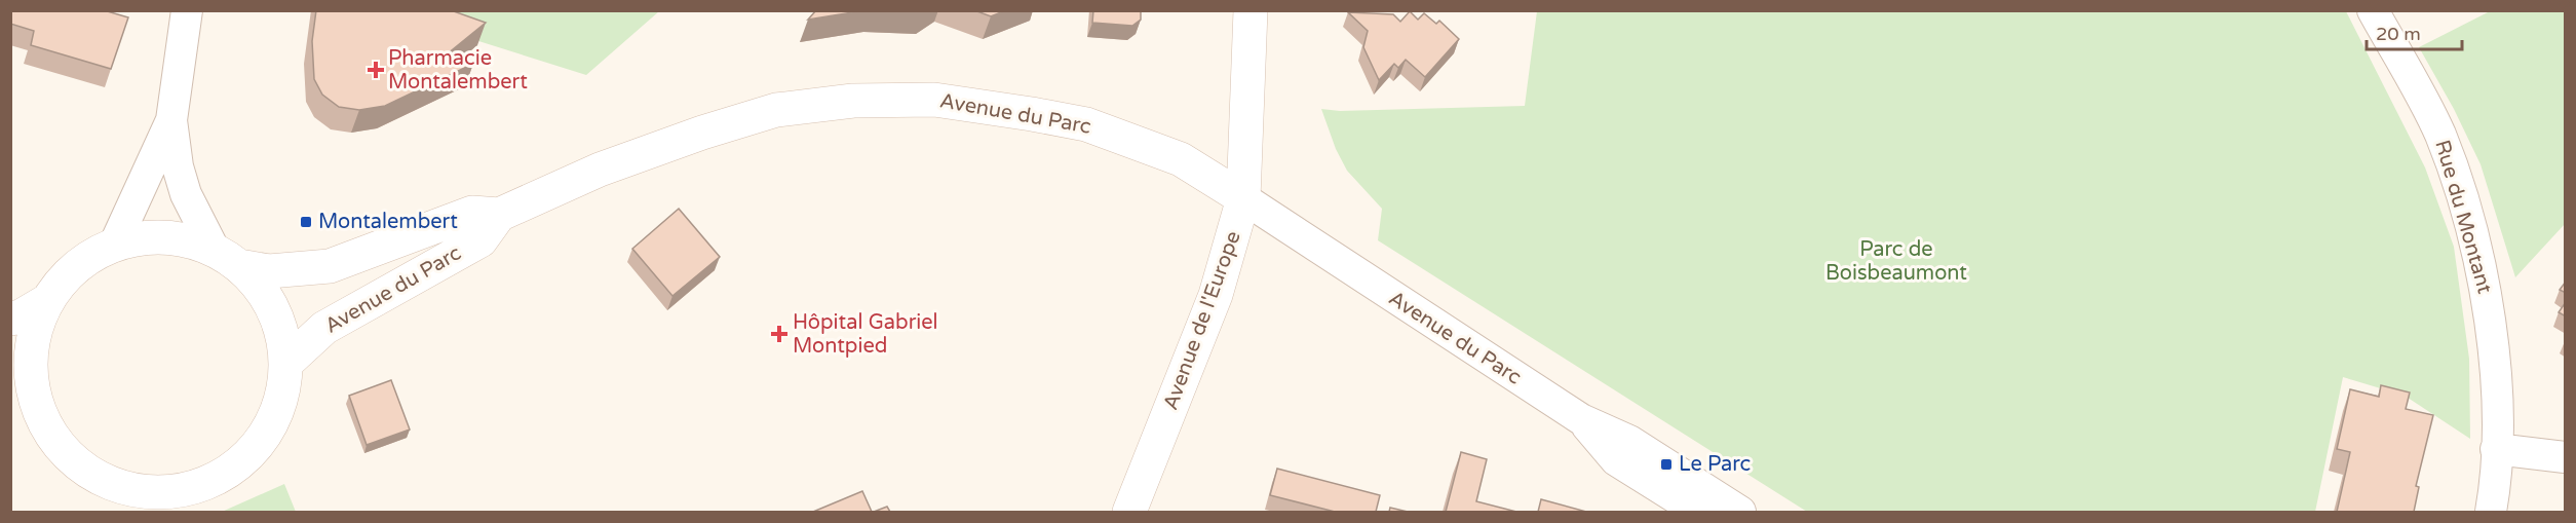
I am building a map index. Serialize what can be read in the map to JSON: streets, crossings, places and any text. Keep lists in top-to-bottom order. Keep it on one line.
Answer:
{"streets":{"main road":["Avenue du Parc","Avenue de l'Europe"],"street":["Rue du Montant"]},"crossings":[["Avenue du Parc","Avenue de l'Europe"]],"parks":["Parc de Boisbeaumont"],"places":{"health":["Pharmacie Montalembert","Hôpital Gabriel Montpied"],"transit":["Montalembert","Le Parc"]},"scale_bar":"20 m"}
